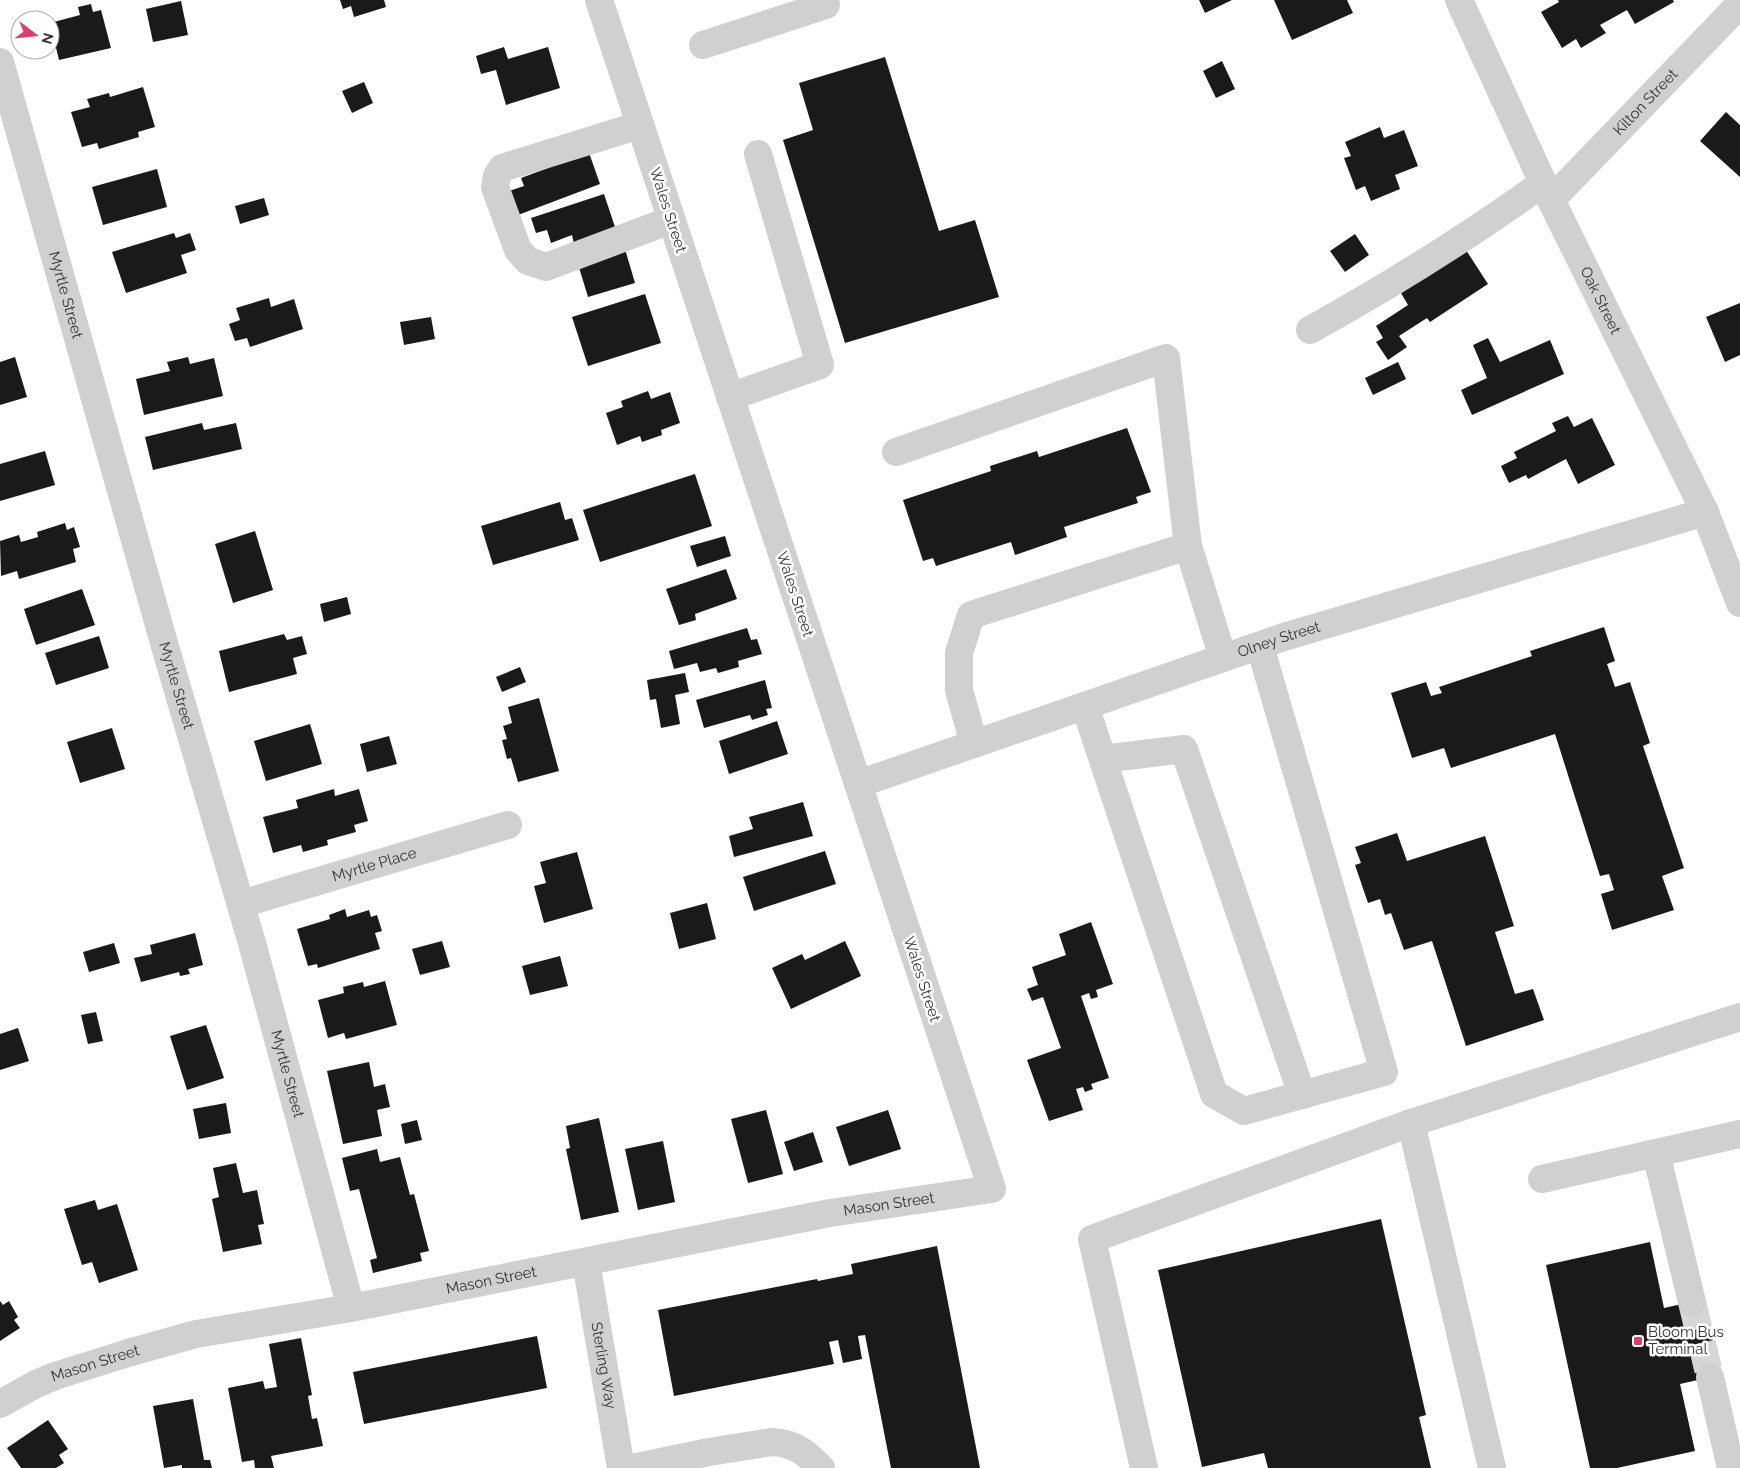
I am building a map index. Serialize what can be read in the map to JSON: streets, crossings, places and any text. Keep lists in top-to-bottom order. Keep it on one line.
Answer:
{"streets":{"street":["Kilton Street","Wales Street","Myrtle Street","Oak Street","Olney Street","Myrtle Place","Mason Street","Sterling Way"]},"crossings":[["Kilton Street","Oak Street"],["Wales Street","Olney Street"],["Wales Street","Mason Street"],["Myrtle Street","Myrtle Place"],["Myrtle Street","Mason Street"],["Oak Street","Olney Street"],["Mason Street","Sterling Way"]],"places":{"transit":["Bloom Bus Terminal"]},"north":"right"}
